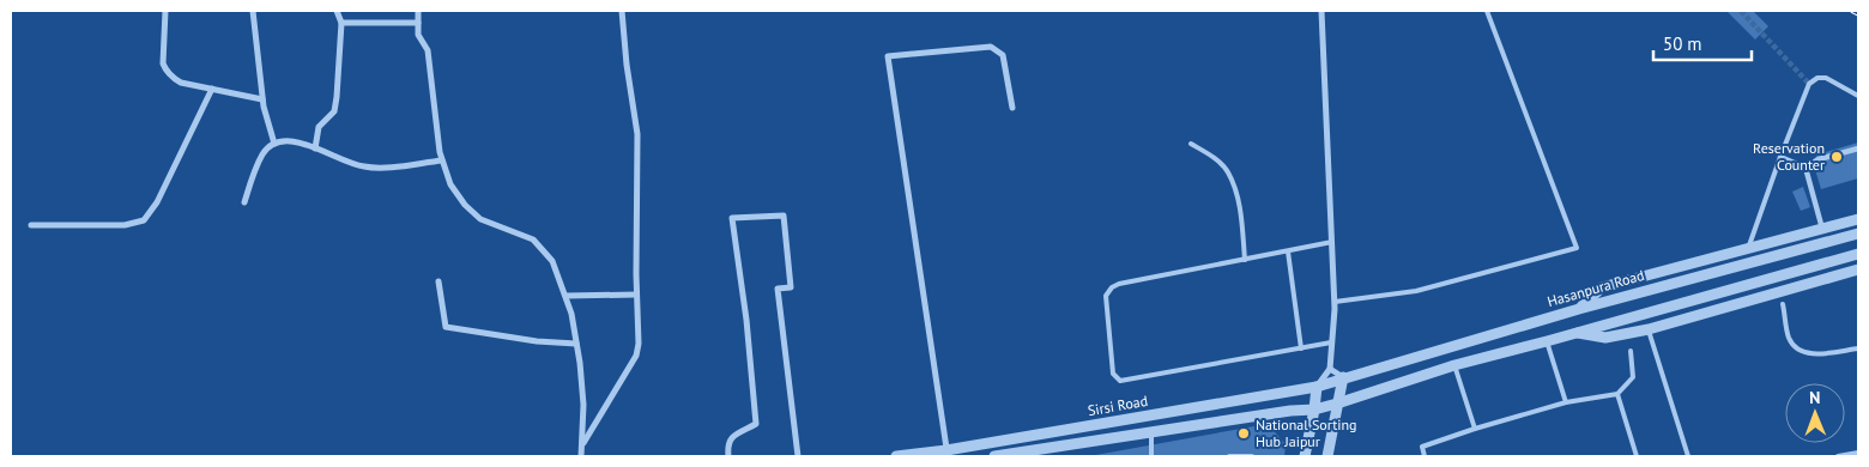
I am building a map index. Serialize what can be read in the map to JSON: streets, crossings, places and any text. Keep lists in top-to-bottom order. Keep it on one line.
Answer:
{"streets":{"street":["Hasanpura Road","Sirsi Road"]},"crossings":[["Hasanpura Road","Sirsi Road"]],"places":["Reservation Counter","National Sorting Hub Jaipur"],"scale_bar":"50 m","north":"top"}
